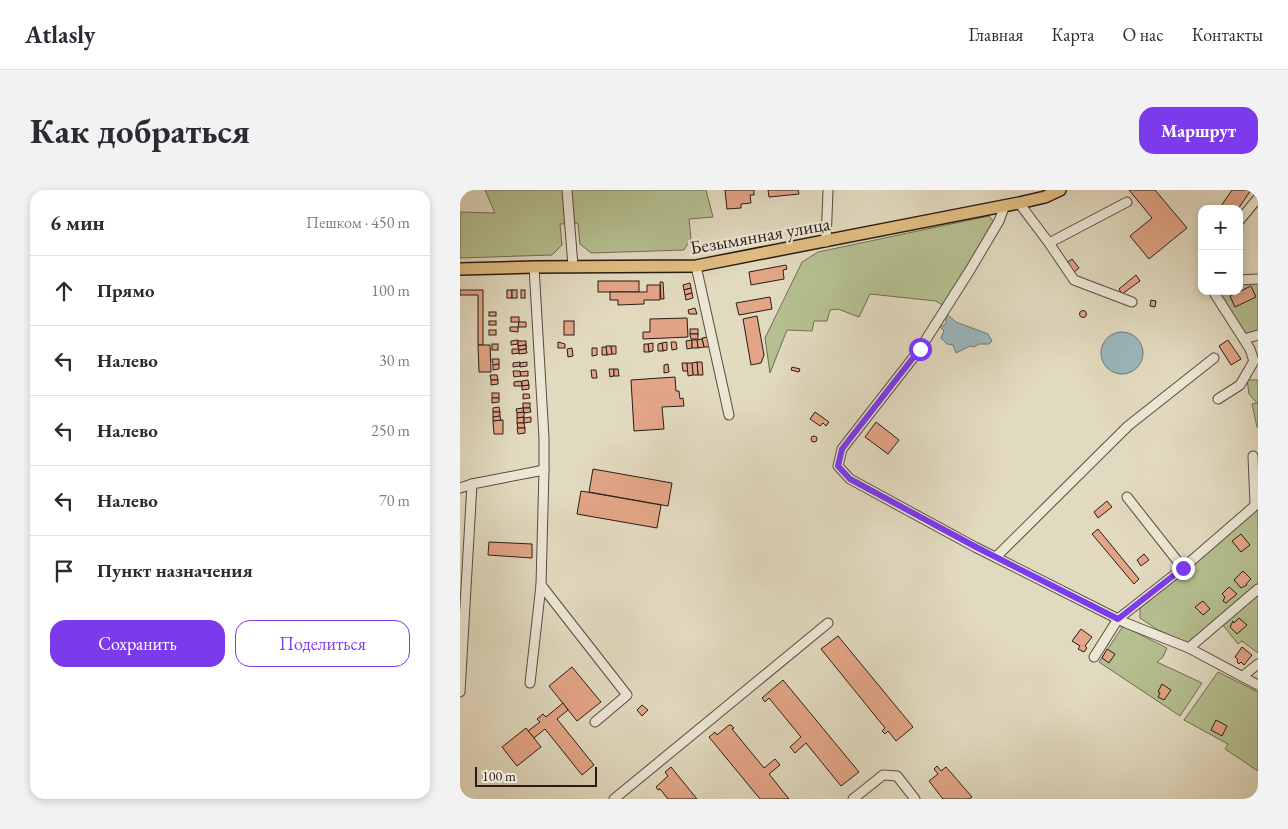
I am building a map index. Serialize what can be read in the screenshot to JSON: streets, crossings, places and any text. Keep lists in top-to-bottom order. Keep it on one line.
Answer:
{"streets":{"main road":["Безымянная улица"]},"scale_bar":"100 m","page":{"header":"Atlasly","nav":["Главная","Карта","О нас","Контакты"],"buttons":["Маршрут",["Сохранить","Поделиться"]],"title":"Как добраться","heading":["6 мин","Пешком · 450 m"],"map_buttons":["+","−"],"list":[["Прямо","100 m"],["Налево","30 m"],["Налево","250 m"],["Налево","70 m"],"Пункт назначения"],"scale":"100 m"}}
